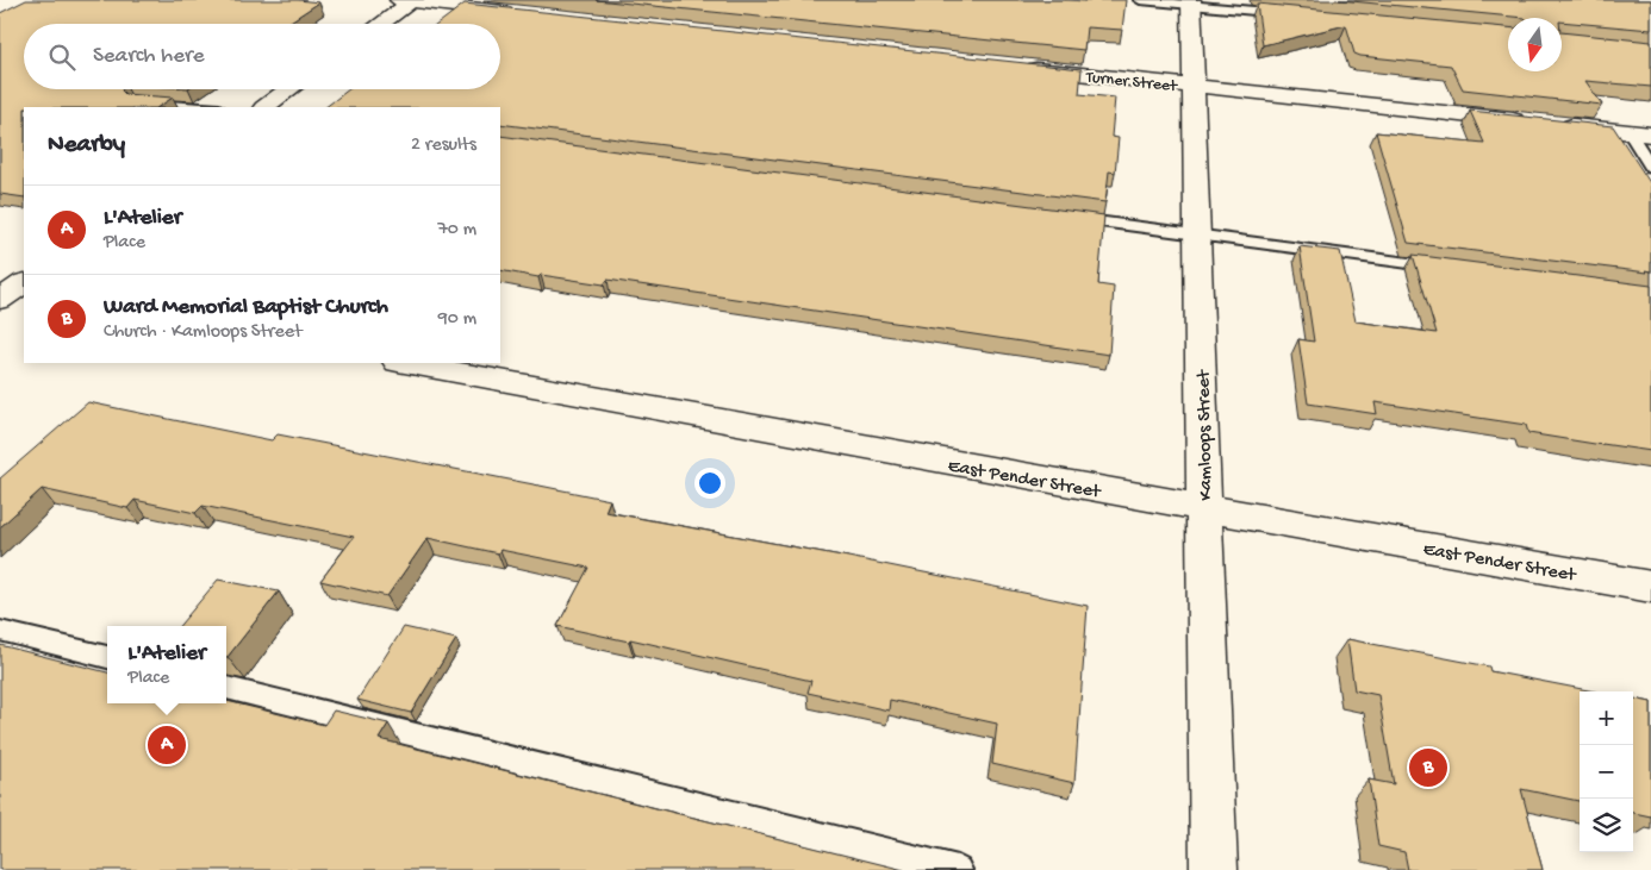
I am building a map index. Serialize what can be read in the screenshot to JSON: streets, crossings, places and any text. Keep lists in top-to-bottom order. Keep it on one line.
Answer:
{"streets":{"street":["Turner Street","Kamloops Street","East Pender Street"]},"crossings":[["Turner Street","Kamloops Street"],["Kamloops Street","East Pender Street"]],"north":"bottom","page":{"search":"Search here","heading":["Nearby","2 results"],"list":[{"mark":"A","name":"L'Atelier","note":"Place","value":"70 m"},{"mark":"B","name":"Ward Memorial Baptist Church","note":"Church · Kamloops Street","value":"90 m"}],"popup":["L'Atelier","Place"],"map_buttons":["+","−"],"pins":["A","B"]}}
